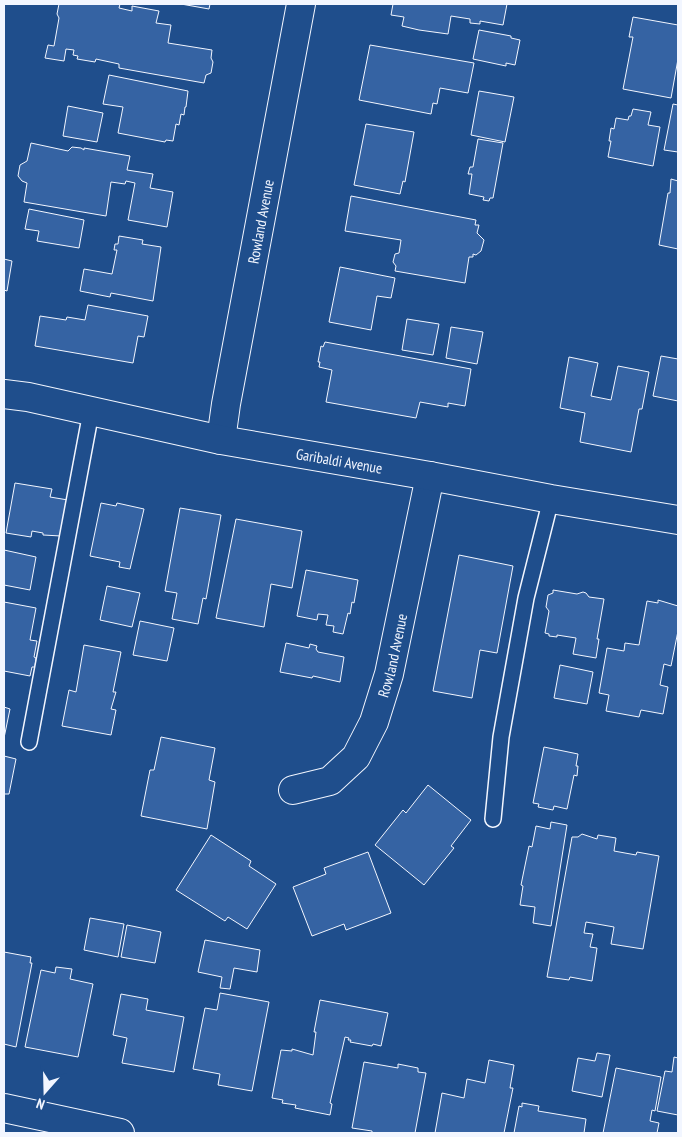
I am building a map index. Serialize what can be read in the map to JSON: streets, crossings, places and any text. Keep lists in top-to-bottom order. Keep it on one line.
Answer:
{"streets":{"street":["Rowland Avenue","Garibaldi Avenue"]},"crossings":[["Rowland Avenue","Garibaldi Avenue"]],"north":"bottom"}
